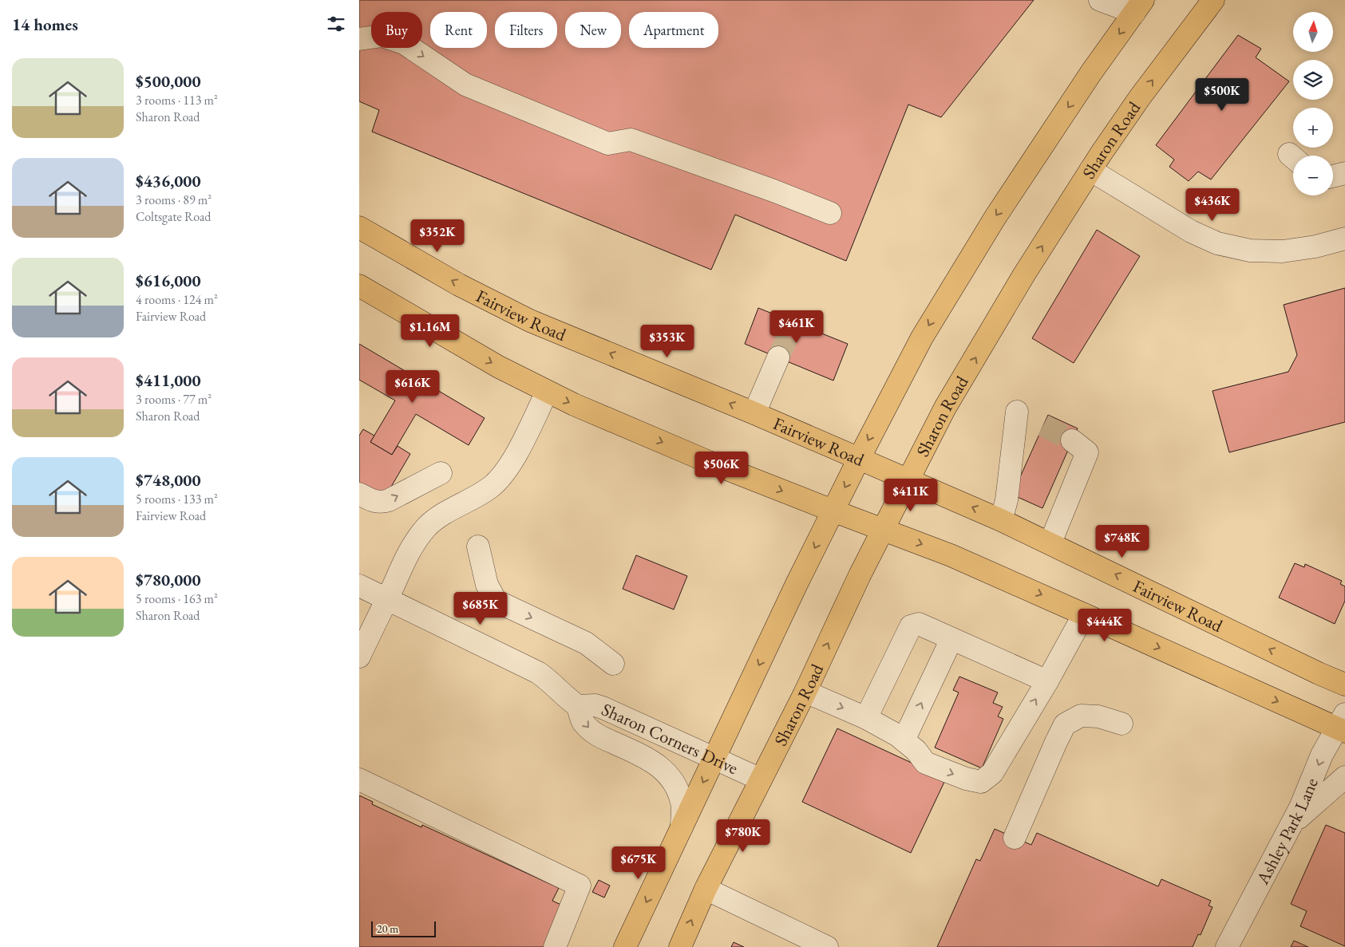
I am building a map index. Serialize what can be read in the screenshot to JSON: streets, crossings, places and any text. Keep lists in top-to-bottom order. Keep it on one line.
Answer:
{"streets":{"main road":["Sharon Road","Fairview Road"],"street":["Sharon Corners Drive","Ashley Park Lane"]},"crossings":[["Sharon Road","Fairview Road"],["Sharon Road","Sharon Corners Drive"]],"scale_bar":"20 m","north":"top","page":{"heading":"14 homes","map_buttons":["+","−"],"chip":["Buy","Rent","Filters","New","Apartment"],"list":[{"name":"$500,000","note":"3 rooms · 113 m² · Sharon Road"},{"name":"$436,000","note":"3 rooms · 89 m² · Coltsgate Road"},{"name":"$616,000","note":"4 rooms · 124 m² · Fairview Road"},{"name":"$411,000","note":"3 rooms · 77 m² · Sharon Road"},{"name":"$748,000","note":"5 rooms · 133 m² · Fairview Road"},{"name":"$780,000","note":"5 rooms · 163 m² · Sharon Road"}],"price":["$500K","$436K","$352K","$461K","$1.16M","$353K","$616K","$506K","$411K","$748K","$685K","$444K","$780K","$675K"],"scale":"20 m"}}
